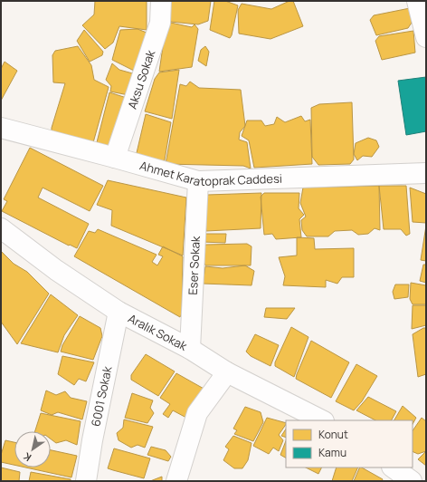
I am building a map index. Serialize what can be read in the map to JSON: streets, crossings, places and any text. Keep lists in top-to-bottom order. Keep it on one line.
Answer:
{"streets":{"street":["Aksu Sokak","Ahmet Karatoprak Caddesi","Eser Sokak","Aralık Sokak","6001 Sokak"]},"crossings":[["Aksu Sokak","Ahmet Karatoprak Caddesi"],["Ahmet Karatoprak Caddesi","Eser Sokak"],["Eser Sokak","Aralık Sokak"],["Aralık Sokak","6001 Sokak"]],"legend":["Konut","Kamu"],"north":"bottom left"}
